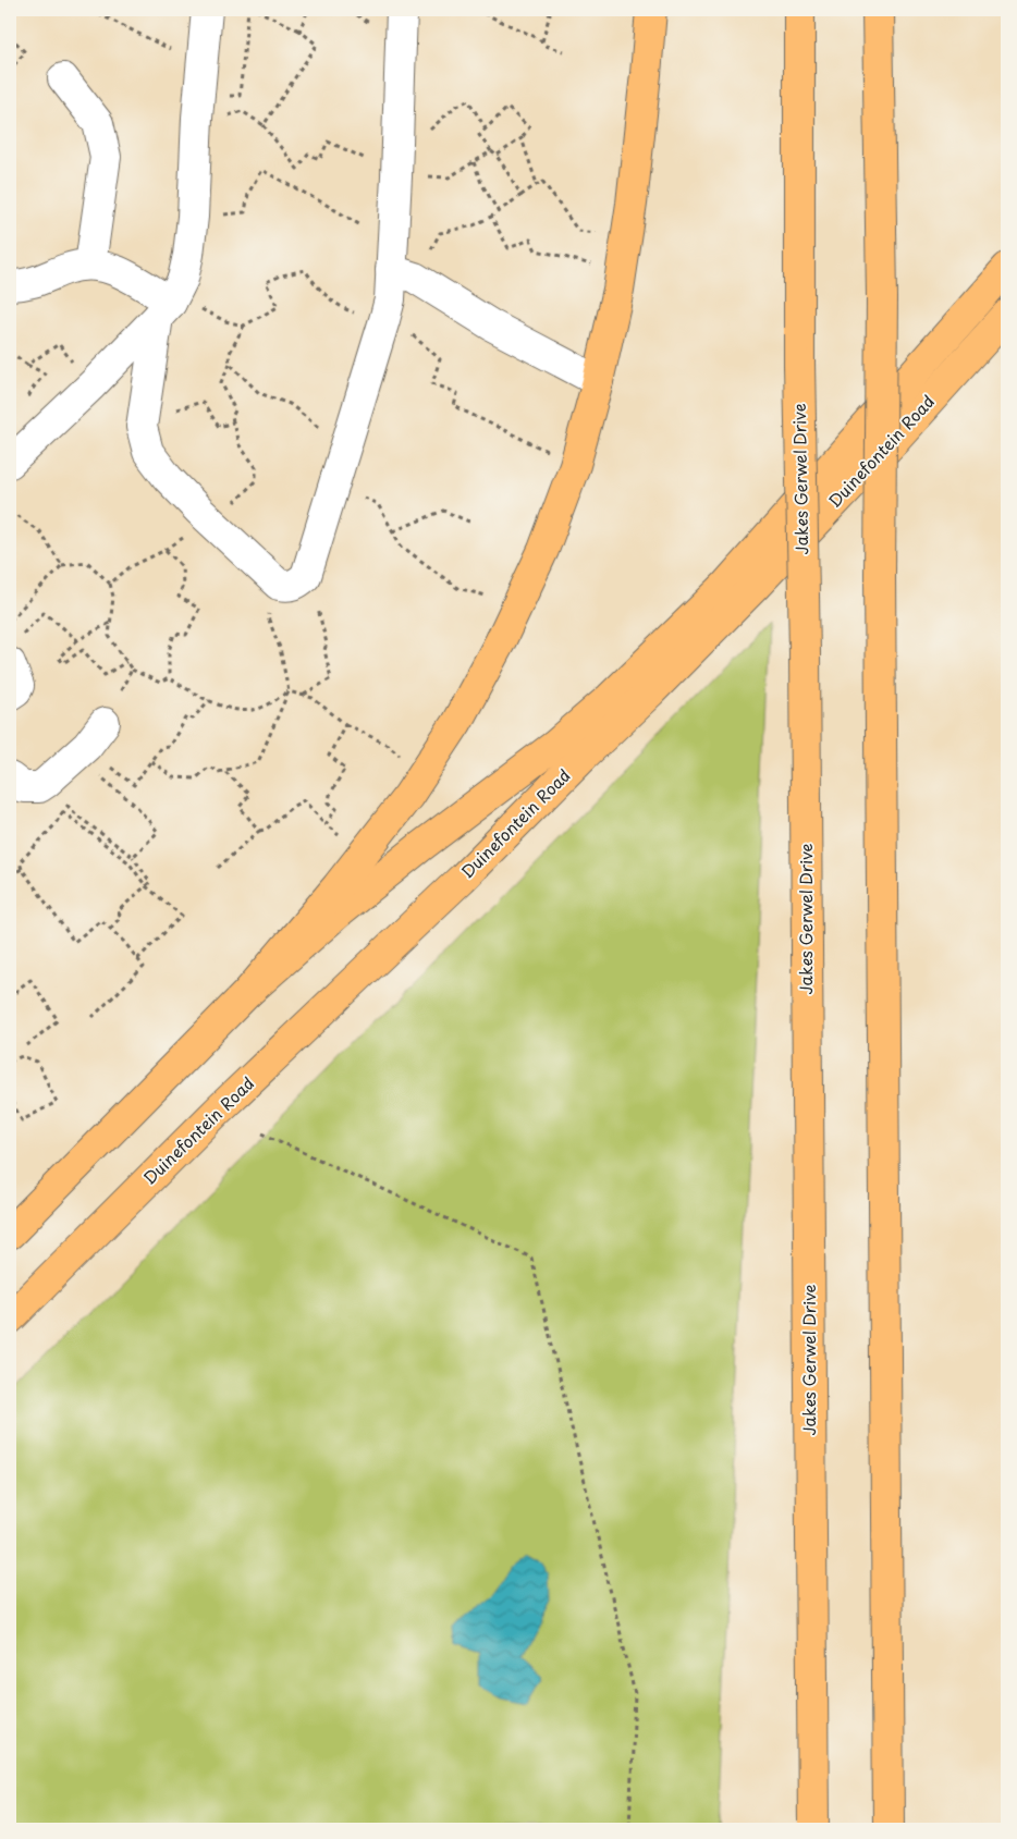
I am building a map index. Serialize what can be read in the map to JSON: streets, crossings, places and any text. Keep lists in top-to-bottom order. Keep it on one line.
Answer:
{"streets":{"main road":["Duinefontein Road","Jakes Gerwel Drive"]}}
